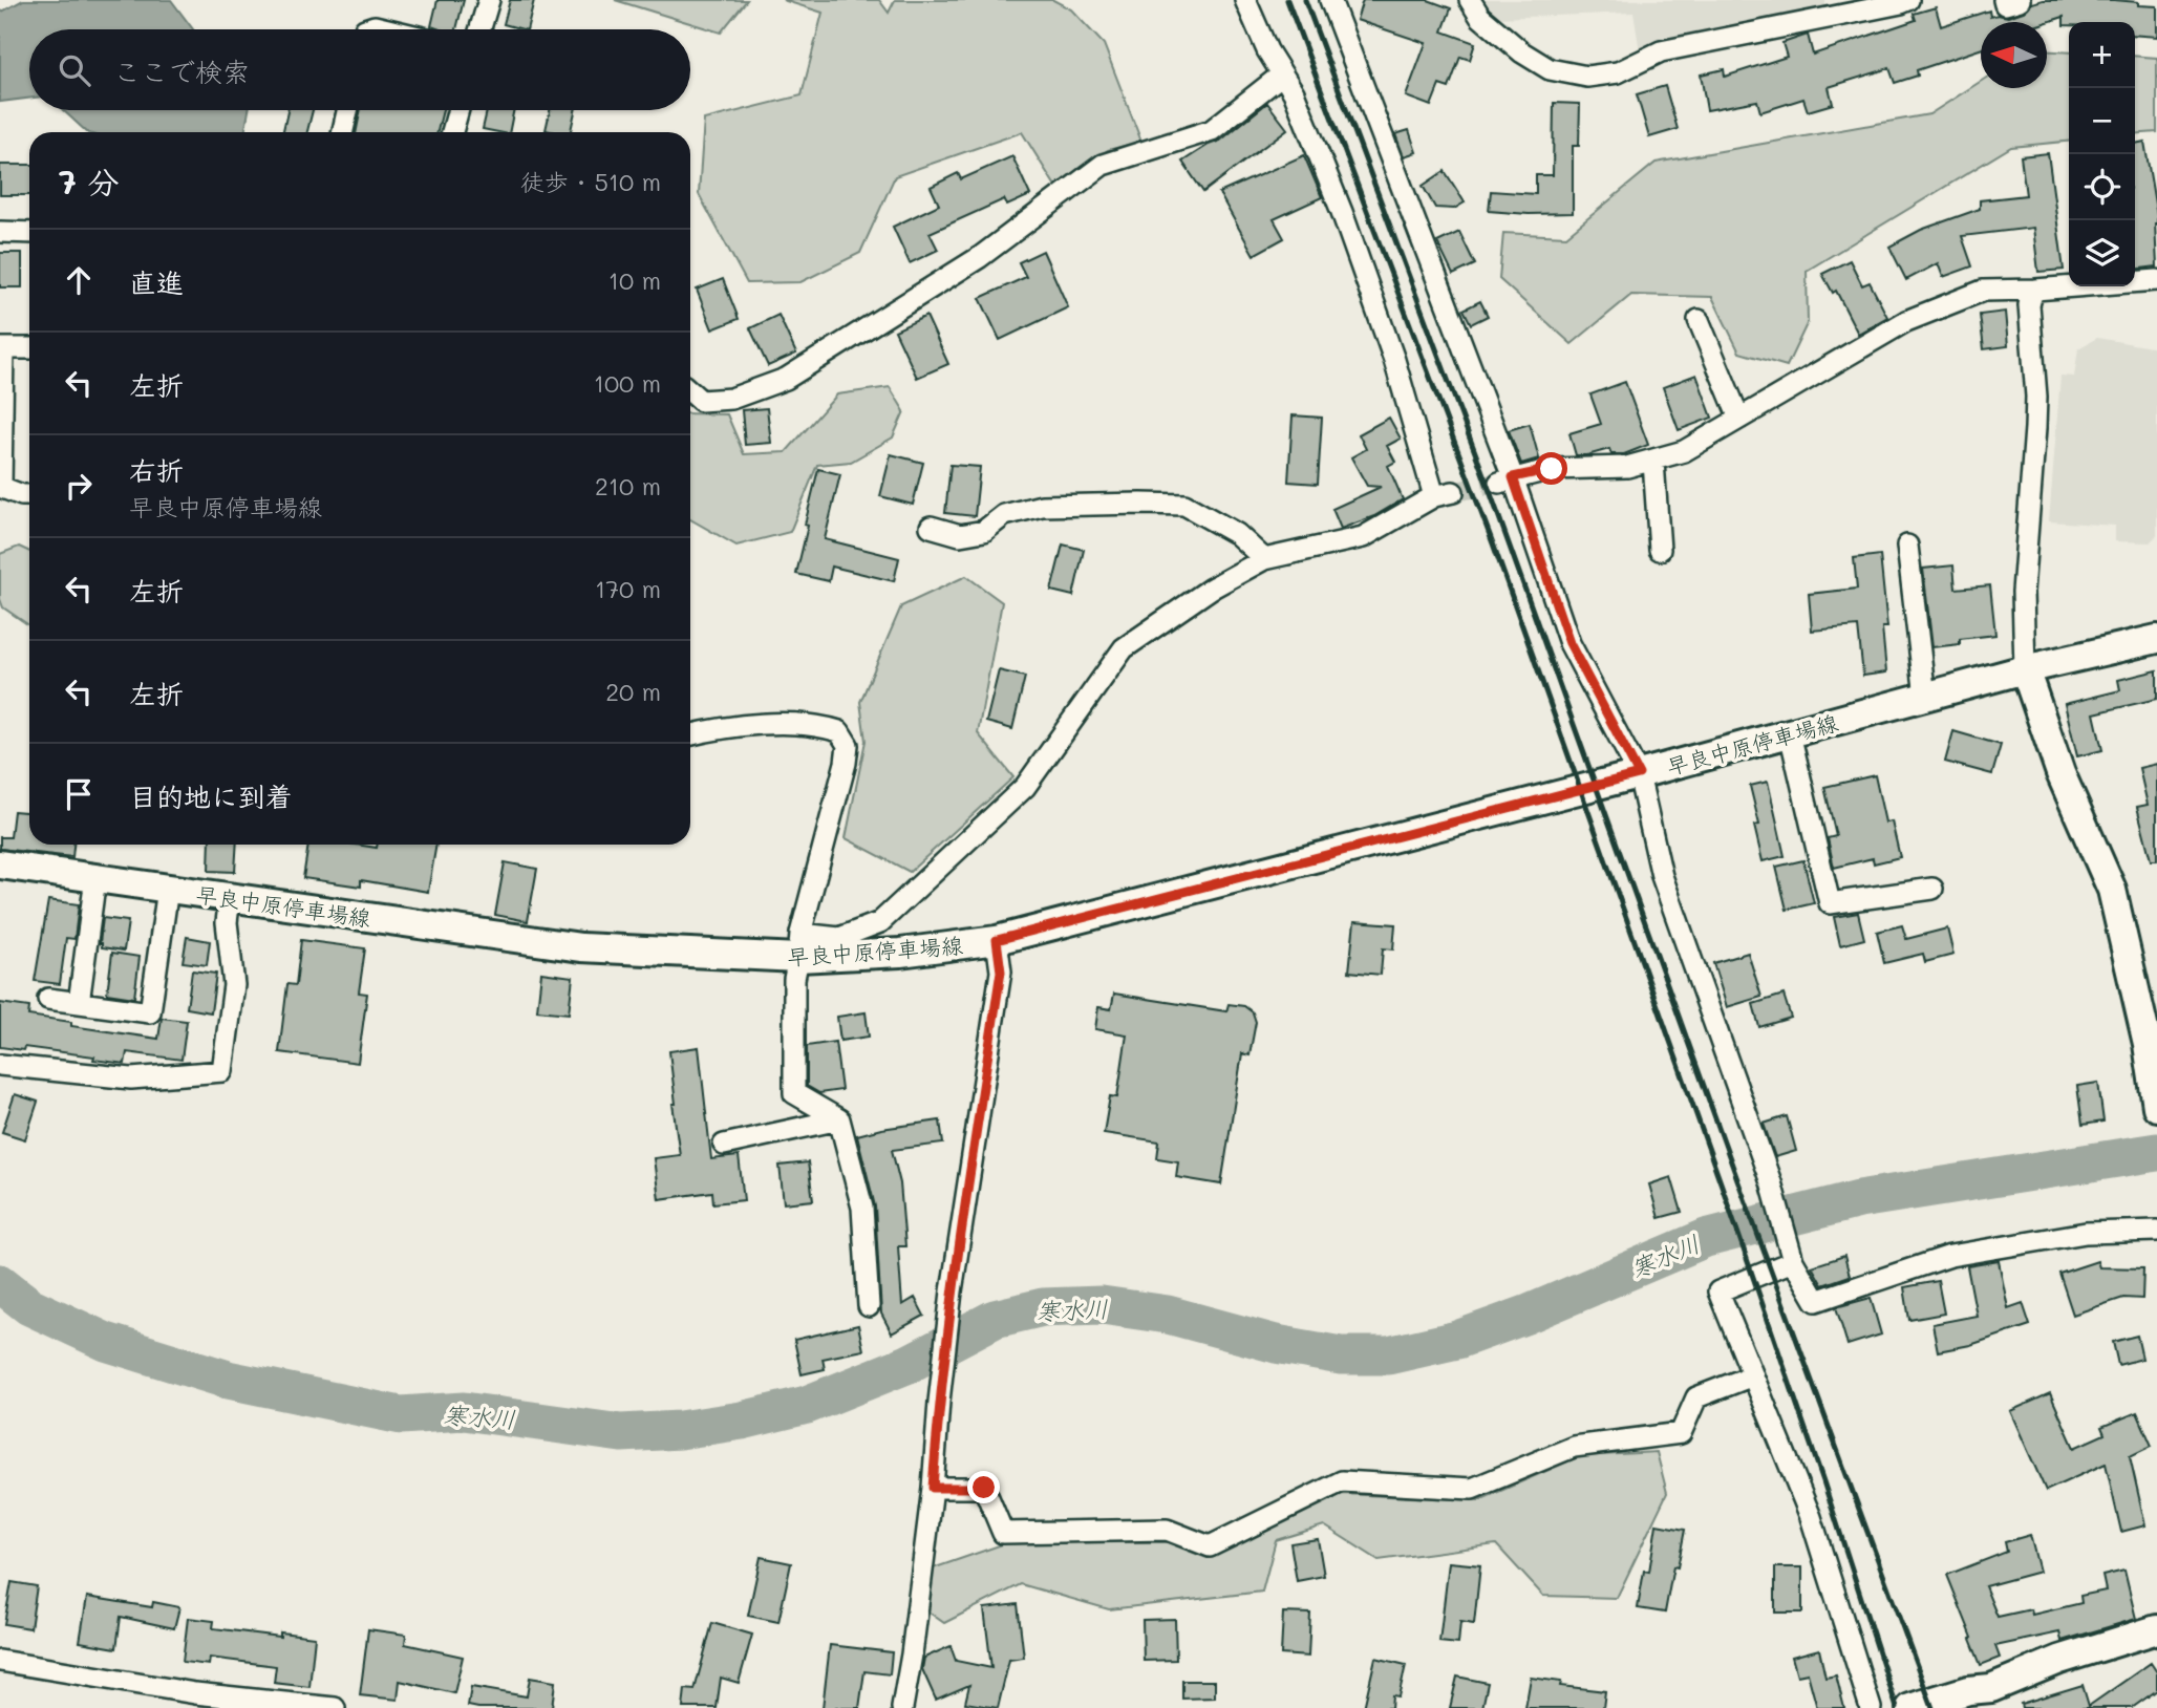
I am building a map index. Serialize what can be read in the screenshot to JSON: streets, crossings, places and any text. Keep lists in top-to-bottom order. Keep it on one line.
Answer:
{"streets":{"main road":["早良中原停車場線"]},"water":["寒水川"],"north":"left","page":{"map_buttons":["+","−"],"search":"ここで検索","heading":["7 分","徒歩 · 510 m"],"list":[["直進","10 m"],["左折","100 m"],["右折","早良中原停車場線","210 m"],["左折","170 m"],["左折","20 m"],"目的地に到着"]}}
